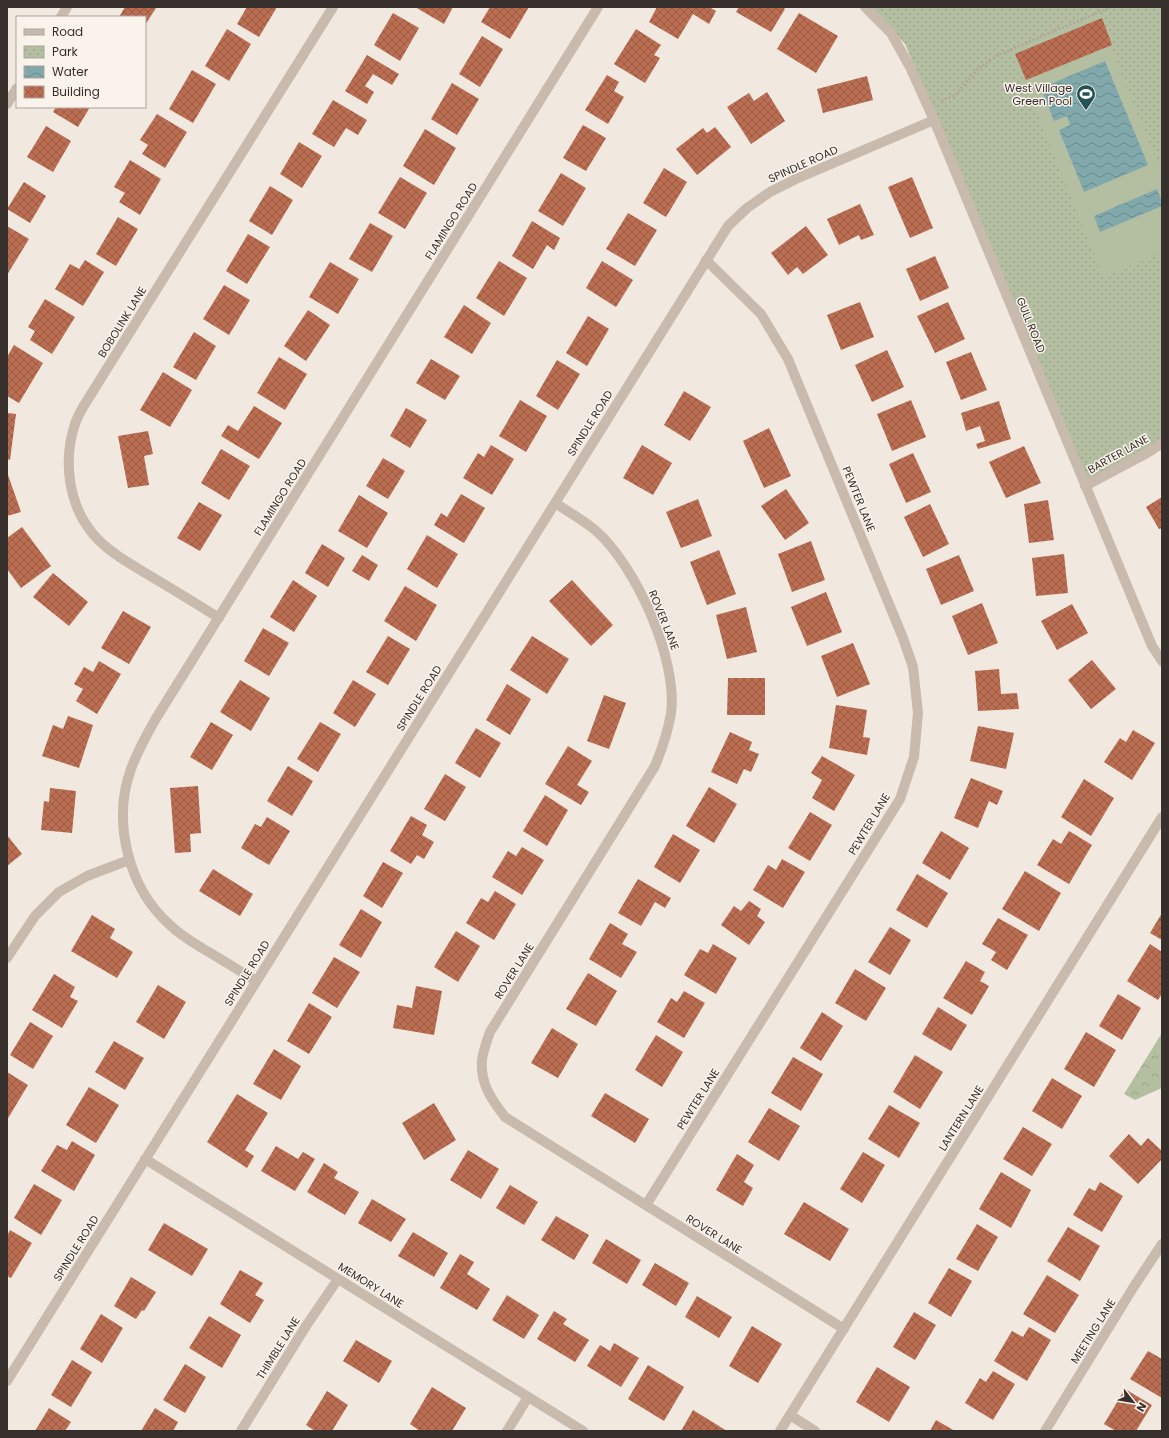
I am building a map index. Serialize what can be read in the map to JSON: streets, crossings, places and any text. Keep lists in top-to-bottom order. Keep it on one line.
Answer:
{"streets":{"street":["SPINDLE ROAD","FLAMINGO ROAD","BOBOLINK LANE","GULL ROAD","BARTER LANE","PEWTER LANE","ROVER LANE","LANTERN LANE","MEMORY LANE","MEETING LANE","THIMBLE LANE"]},"crossings":[["SPINDLE ROAD","FLAMINGO ROAD"],["SPINDLE ROAD","GULL ROAD"],["SPINDLE ROAD","PEWTER LANE"],["SPINDLE ROAD","ROVER LANE"],["SPINDLE ROAD","MEMORY LANE"],["FLAMINGO ROAD","BOBOLINK LANE"],["GULL ROAD","BARTER LANE"],["PEWTER LANE","ROVER LANE"],["ROVER LANE","LANTERN LANE"],["MEMORY LANE","THIMBLE LANE"]],"places":{"sports":["West Village Green Pool"]},"legend":["Road","Park","Water","Building"],"north":"bottom right"}
